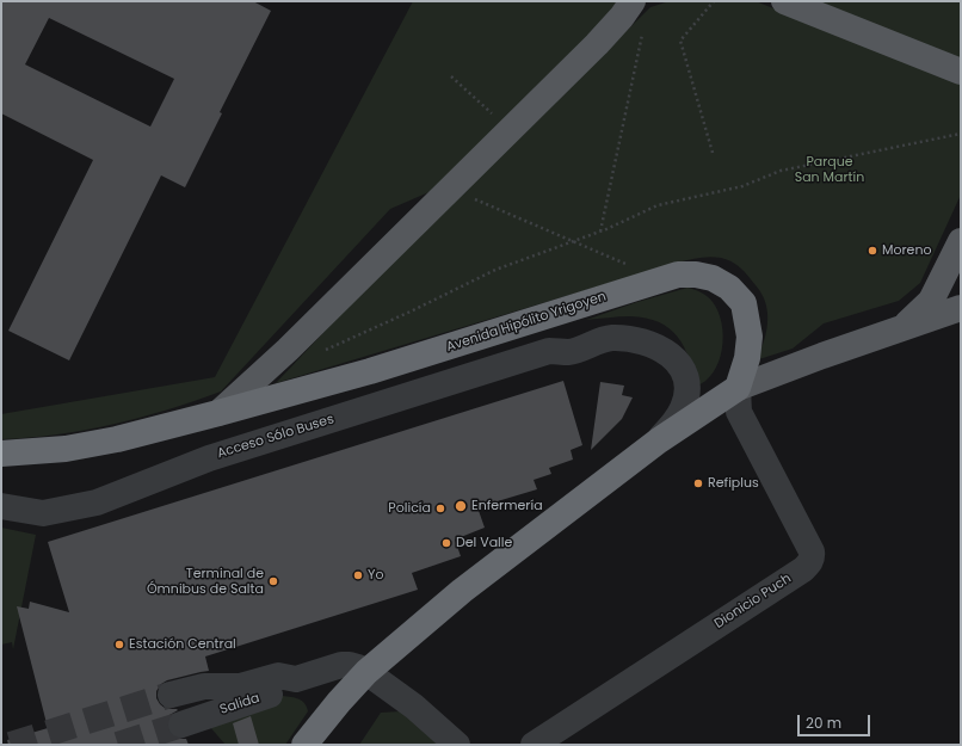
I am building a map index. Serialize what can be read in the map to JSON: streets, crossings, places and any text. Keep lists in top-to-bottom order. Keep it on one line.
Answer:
{"streets":{"highway":["Avenida Hipólito Yrigoyen"],"street":["Acceso Sólo Buses","Dionicio Puch","Salida"]},"crossings":[["Avenida Hipólito Yrigoyen","Dionicio Puch"]],"parks":["Parque San Martín"],"places":["Moreno","Refiplus","Enfermería","Policía","Del Valle","Yo","Terminal de Ómnibus de Salta","Estación Central"],"scale_bar":"20 m"}
